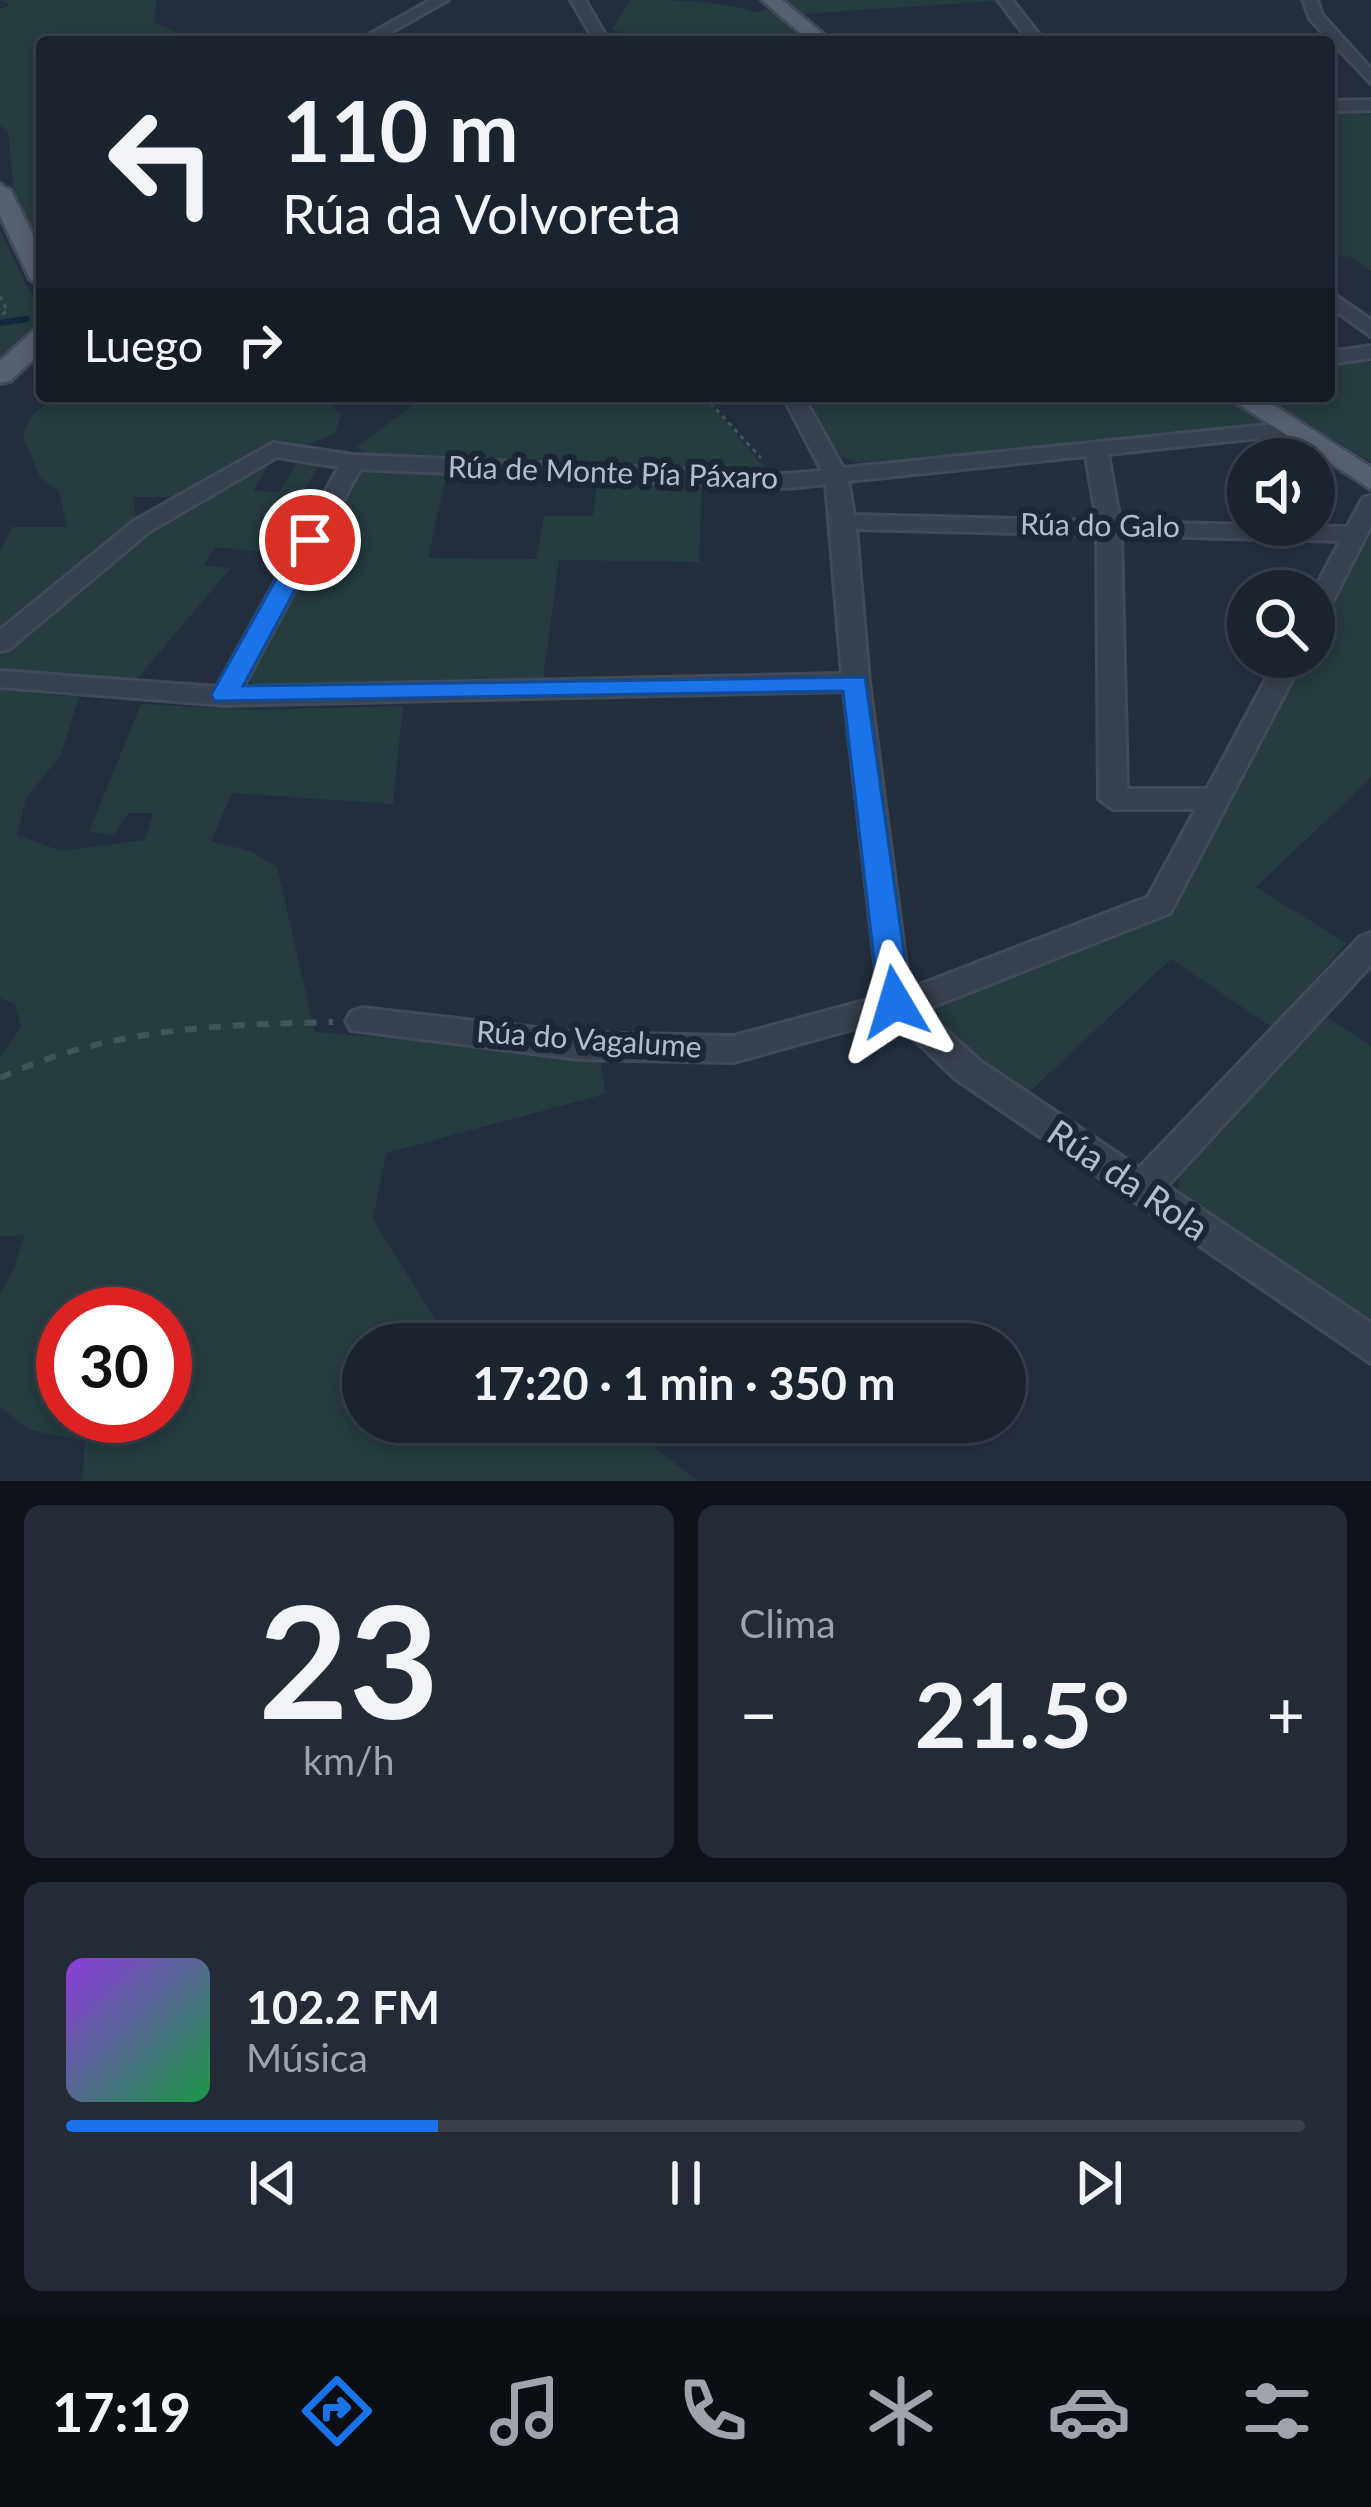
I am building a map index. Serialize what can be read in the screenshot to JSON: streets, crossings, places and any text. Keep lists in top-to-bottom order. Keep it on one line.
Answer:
{"streets":{"street":["Rúa de Monte Pía Páxaro","Rúa do Galo","Rúa do Vagalume","Rúa da Rola"]},"crossings":[["Rúa do Vagalume","Rúa da Rola"]],"page":{"turn":["110 m","Rúa da Volvoreta"],"then":"Luego","limit":"30","trip":"17:20 · 1 min · 350 m","tile":[["23","km/h"],"Clima"],"heat":["−","21.5°","+"],"song":["102.2 FM","Música"],"tabs":"17:19"}}
